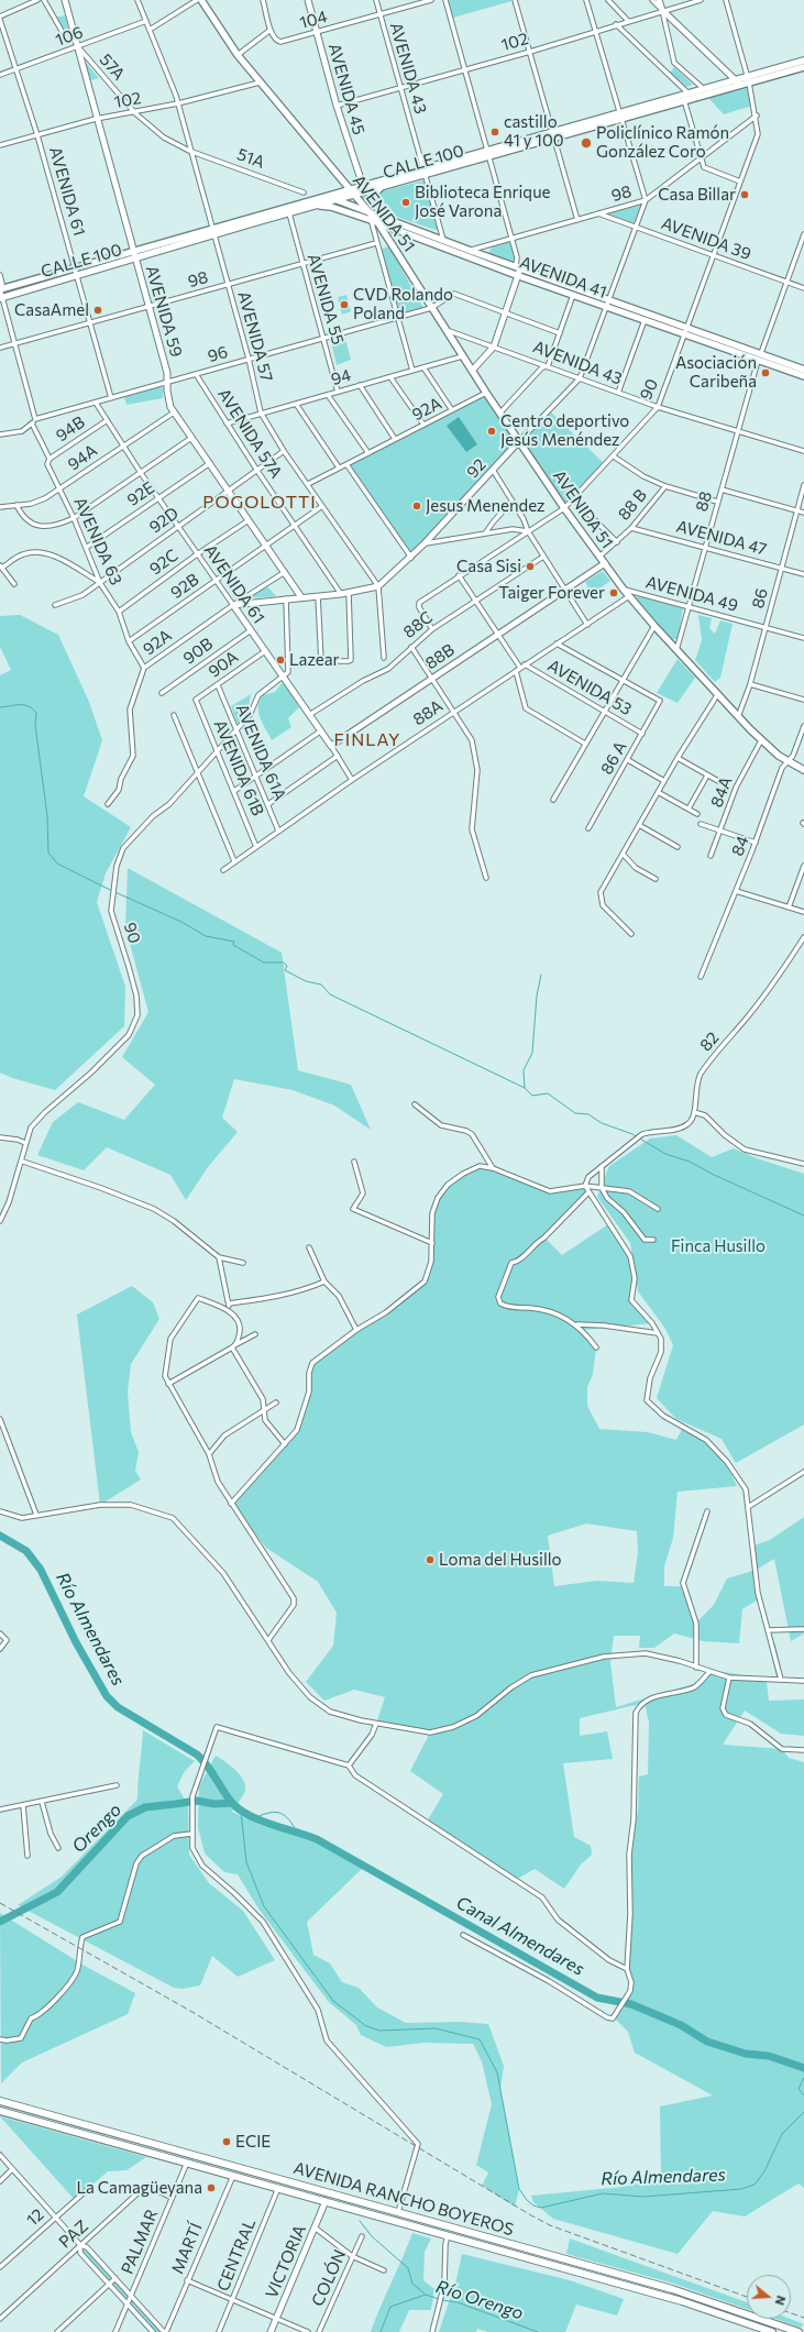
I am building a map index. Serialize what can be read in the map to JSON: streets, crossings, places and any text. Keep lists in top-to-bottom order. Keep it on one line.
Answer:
{"streets":{"highway":["AVENIDA RANCHO BOYEROS"],"main road":["CALLE 100","AVENIDA 51","AVENIDA 41"],"street":["104","106","102","57A","AVENIDA 43","AVENIDA 45","51A","AVENIDA 61","98","AVENIDA 39","AVENIDA 55","AVENIDA 59","AVENIDA 57","96","94","90","92A","94B","AVENIDA 57A","94A","92","92E","88","88 B","92D","AVENIDA 47","AVENIDA 63","92C","92B","AVENIDA 49","86","88C","90B","88B","90A","AVENIDA 53","88A","AVENIDA 61A","86 A","AVENIDA 61B","84A","84","82","12","PAZ","PALMAR","MARTÍ","CENTRAL","VICTORIA","COLÓN"]},"crossings":[["104","AVENIDA 43"],["104","AVENIDA 45"],["106","57A"],["106","AVENIDA 61"],["106","AVENIDA 59"],["106","AVENIDA 57"],["102","57A"],["102","AVENIDA 43"],["102","AVENIDA 45"],["102","AVENIDA 61"],["102","AVENIDA 51"],["102","AVENIDA 41"],["102","AVENIDA 59"],["102","AVENIDA 57"],["57A","51A"],["57A","AVENIDA 59"],["57A","AVENIDA 57"],["AVENIDA 43","CALLE 100"],["AVENIDA 43","AVENIDA 51"],["AVENIDA 43","AVENIDA 41"],["AVENIDA 43","90"],["AVENIDA 43","92"],["AVENIDA 43","88"],["AVENIDA 45","CALLE 100"],["51A","AVENIDA 57"],["CALLE 100","AVENIDA 61"],["CALLE 100","AVENIDA 51"],["CALLE 100","AVENIDA 41"],["CALLE 100","AVENIDA 55"],["CALLE 100","AVENIDA 59"],["CALLE 100","AVENIDA 57"],["CALLE 100","90"],["AVENIDA 61","98"],["AVENIDA 61","96"],["AVENIDA 61","90"],["AVENIDA 61","92A"],["AVENIDA 61","94B"],["AVENIDA 61","94A"],["AVENIDA 61","92"],["AVENIDA 61","92E"],["AVENIDA 61","92D"],["AVENIDA 61","92C"],["AVENIDA 61","92B"],["AVENIDA 61","88C"],["AVENIDA 61","90B"],["AVENIDA 61","88B"],["AVENIDA 61","90A"],["AVENIDA 61","88A"],["98","AVENIDA 39"],["98","AVENIDA 41"],["98","AVENIDA 55"],["98","AVENIDA 59"],["98","AVENIDA 57"],["98","90"],["98","92"],["AVENIDA 51","AVENIDA 41"],["AVENIDA 51","96"],["AVENIDA 51","94"],["AVENIDA 51","90"],["AVENIDA 51","92A"],["AVENIDA 51","92"],["AVENIDA 51","88"],["AVENIDA 51","88 B"],["AVENIDA 51","AVENIDA 49"],["AVENIDA 51","86"],["AVENIDA 51","88A"],["AVENIDA 51","84A"],["AVENIDA 51","84"],["AVENIDA 39","90"],["AVENIDA 39","92"],["AVENIDA 41","90"],["AVENIDA 41","92"],["AVENIDA 41","88"],["AVENIDA 55","96"],["AVENIDA 55","94"],["AVENIDA 59","96"],["AVENIDA 59","92A"],["AVENIDA 59","94A"],["AVENIDA 59","92"],["AVENIDA 59","92E"],["AVENIDA 59","92D"],["AVENIDA 59","92C"],["AVENIDA 59","92B"],["AVENIDA 57","96"],["AVENIDA 57","94"],["AVENIDA 57","92A"],["AVENIDA 57","92"],["AVENIDA 57","92D"],["AVENIDA 57","92B"],["96","AVENIDA 57A"],["94","AVENIDA 57A"],["90","92"],["90","88C"],["90","AVENIDA 61A"],["90","AVENIDA 61B"],["92A","92"],["92A","AVENIDA 63"],["94B","AVENIDA 63"],["AVENIDA 57A","92"],["AVENIDA 57A","92D"],["AVENIDA 57A","92B"],["94A","AVENIDA 63"],["92E","AVENIDA 63"],["88","AVENIDA 47"],["88","AVENIDA 49"],["88 B","AVENIDA 47"],["92D","AVENIDA 63"],["AVENIDA 47","86"],["AVENIDA 63","92C"],["AVENIDA 63","92B"],["AVENIDA 49","86"],["90A","AVENIDA 61A"],["90A","AVENIDA 61B"],["AVENIDA 53","88A"],["AVENIDA 53","86 A"],["88A","AVENIDA 61A"],["88A","AVENIDA 61B"],["AVENIDA RANCHO BOYEROS","PALMAR"],["AVENIDA RANCHO BOYEROS","MARTÍ"],["AVENIDA RANCHO BOYEROS","CENTRAL"],["AVENIDA RANCHO BOYEROS","VICTORIA"],["PAZ","PALMAR"]],"districts":["POGOLOTTI","FINLAY"],"water":["Río Almendares","Orengo","Canal Almendares","Río Orengo"],"parks":["Finca Husillo"],"places":["castillo 41 y 100","Policlínico Ramón González Coro","Casa Billar","Biblioteca Enrique José Varona","CVD Rolando Poland","CasaAmel","Asociación Caribeña","Centro deportivo Jesús Menéndez","Jesus Menendez","Casa Sisi","Taiger Forever","Lazear","Loma del Husillo","ECIE","La Camagüeyana"],"north":"right"}
